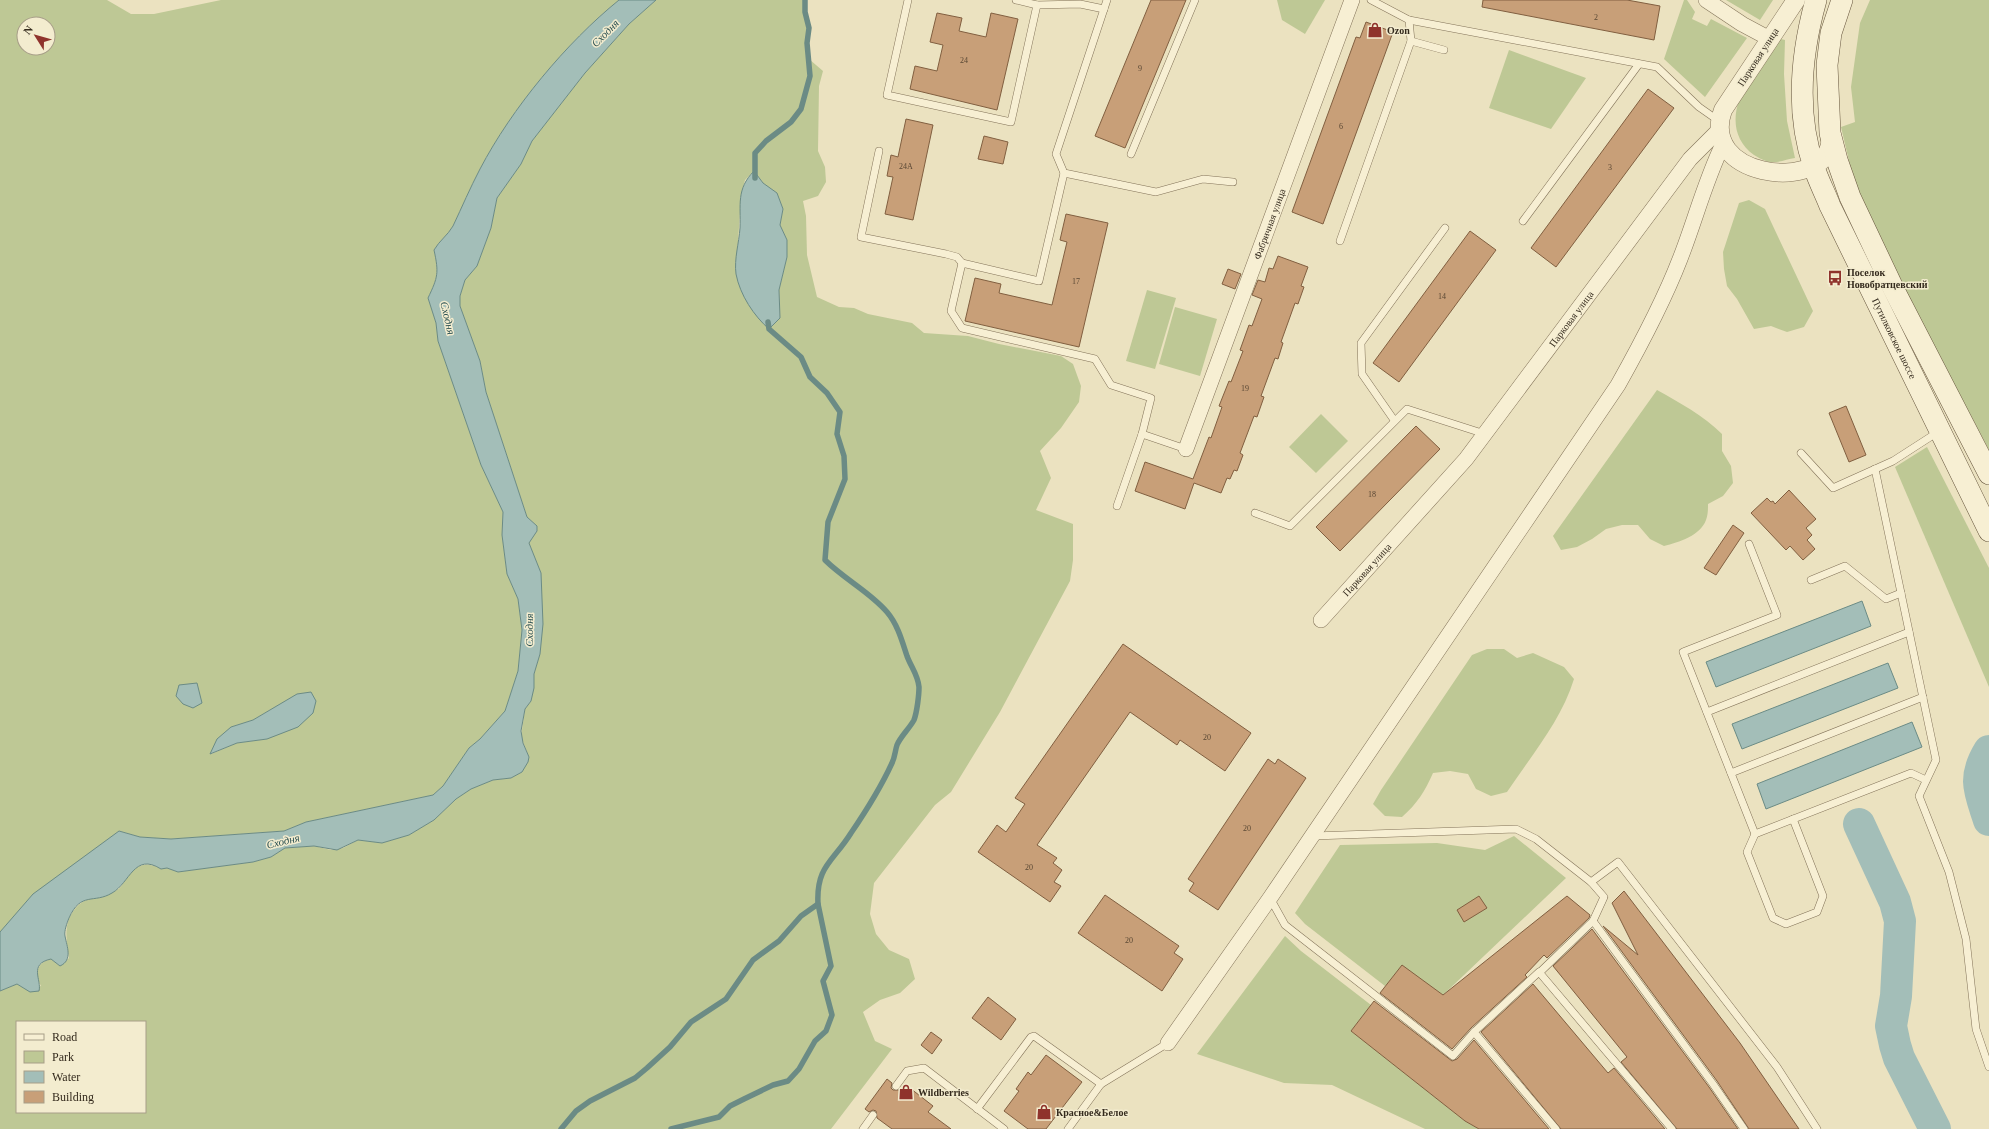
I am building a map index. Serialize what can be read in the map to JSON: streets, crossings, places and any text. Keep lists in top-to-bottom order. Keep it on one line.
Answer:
{"streets":{"main road":["Путилковское шоссе"],"street":["Парковая улица","Фабричная улица"]},"water":["Сходня"],"places":{"shop":["Ozon","Wildberries","Красное&Белое"],"bus stop":["Поселок Новобратцевский"]},"house_numbers":["2","24","9","6","24А","3","17","14","19","18","20","20","20","20"],"legend":["Road","Park","Water","Building"],"north":"top left"}
